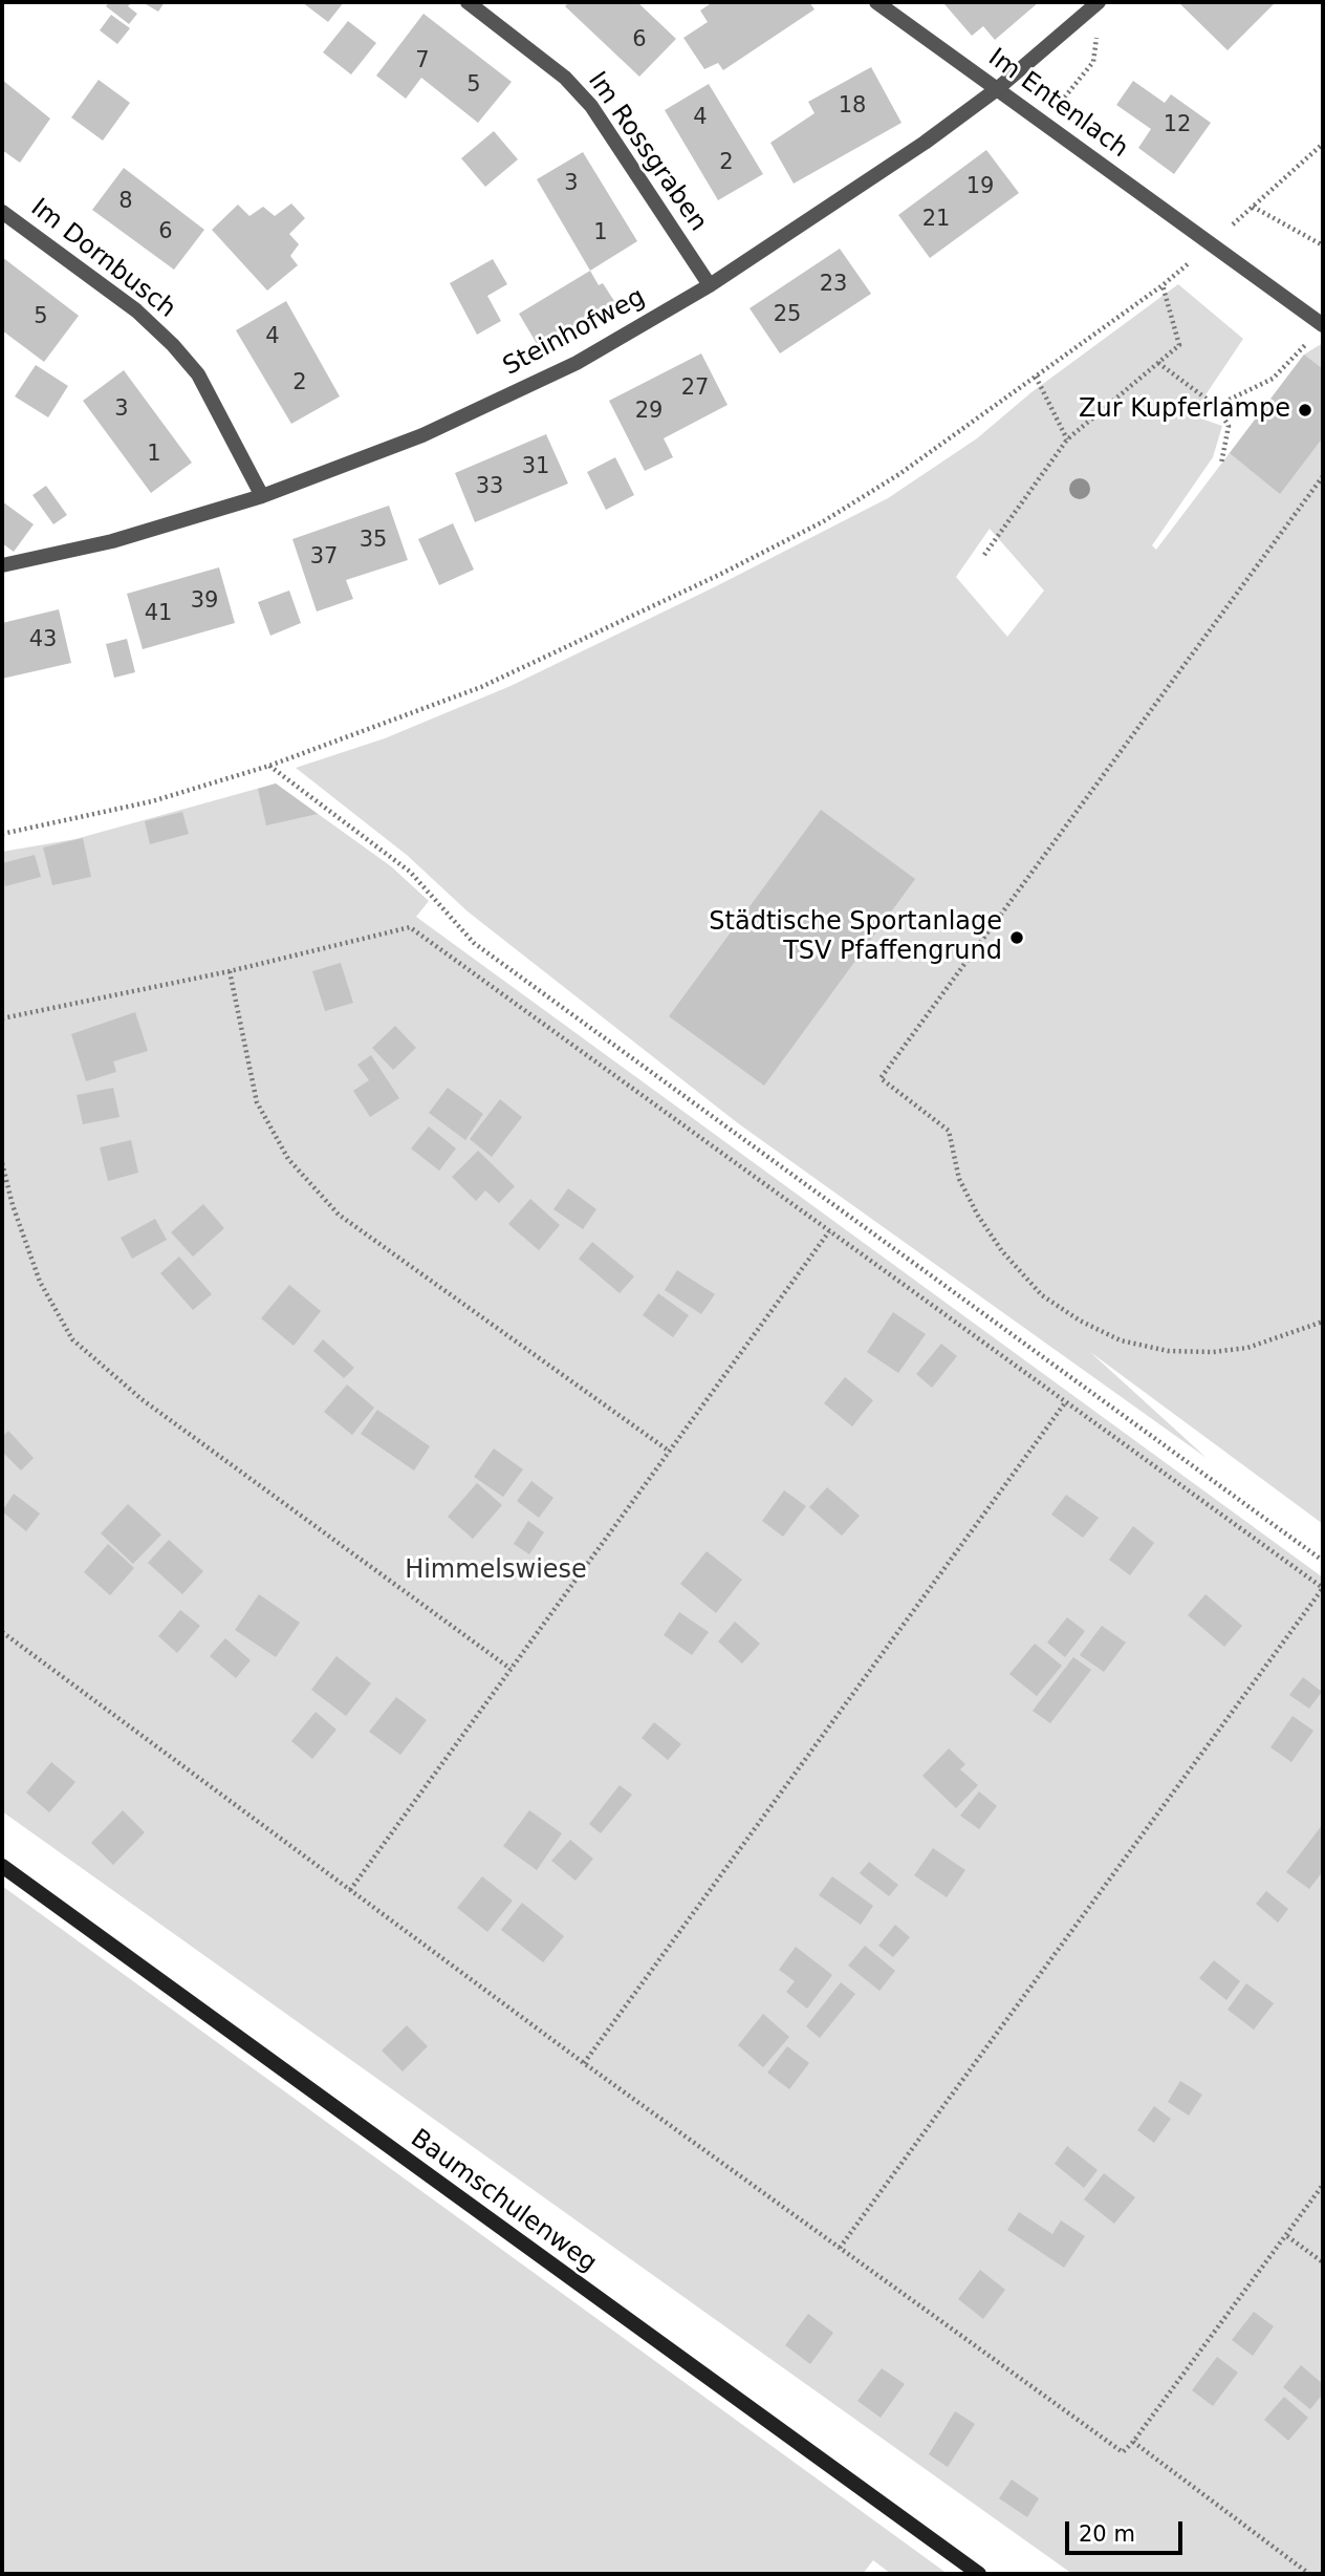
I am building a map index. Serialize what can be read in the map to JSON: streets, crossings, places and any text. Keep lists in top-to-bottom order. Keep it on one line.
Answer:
{"streets":{"street":["Im Entenlach","Im Rossgraben","Im Dornbusch","Steinhofweg","Baumschulenweg"]},"crossings":[["Im Entenlach","Steinhofweg"],["Im Rossgraben","Steinhofweg"],["Im Dornbusch","Steinhofweg"]],"parks":["Himmelswiese"],"places":["Zur Kupferlampe","Städtische Sportanlage TSV Pfaffengrund"],"house_numbers":["6","7","5","18","4","12","2","3","19","8","21","6","1","23","25","5","4","2","27","3","29","1","31","33","35","37","39","41","43"],"scale_bar":"20 m"}
